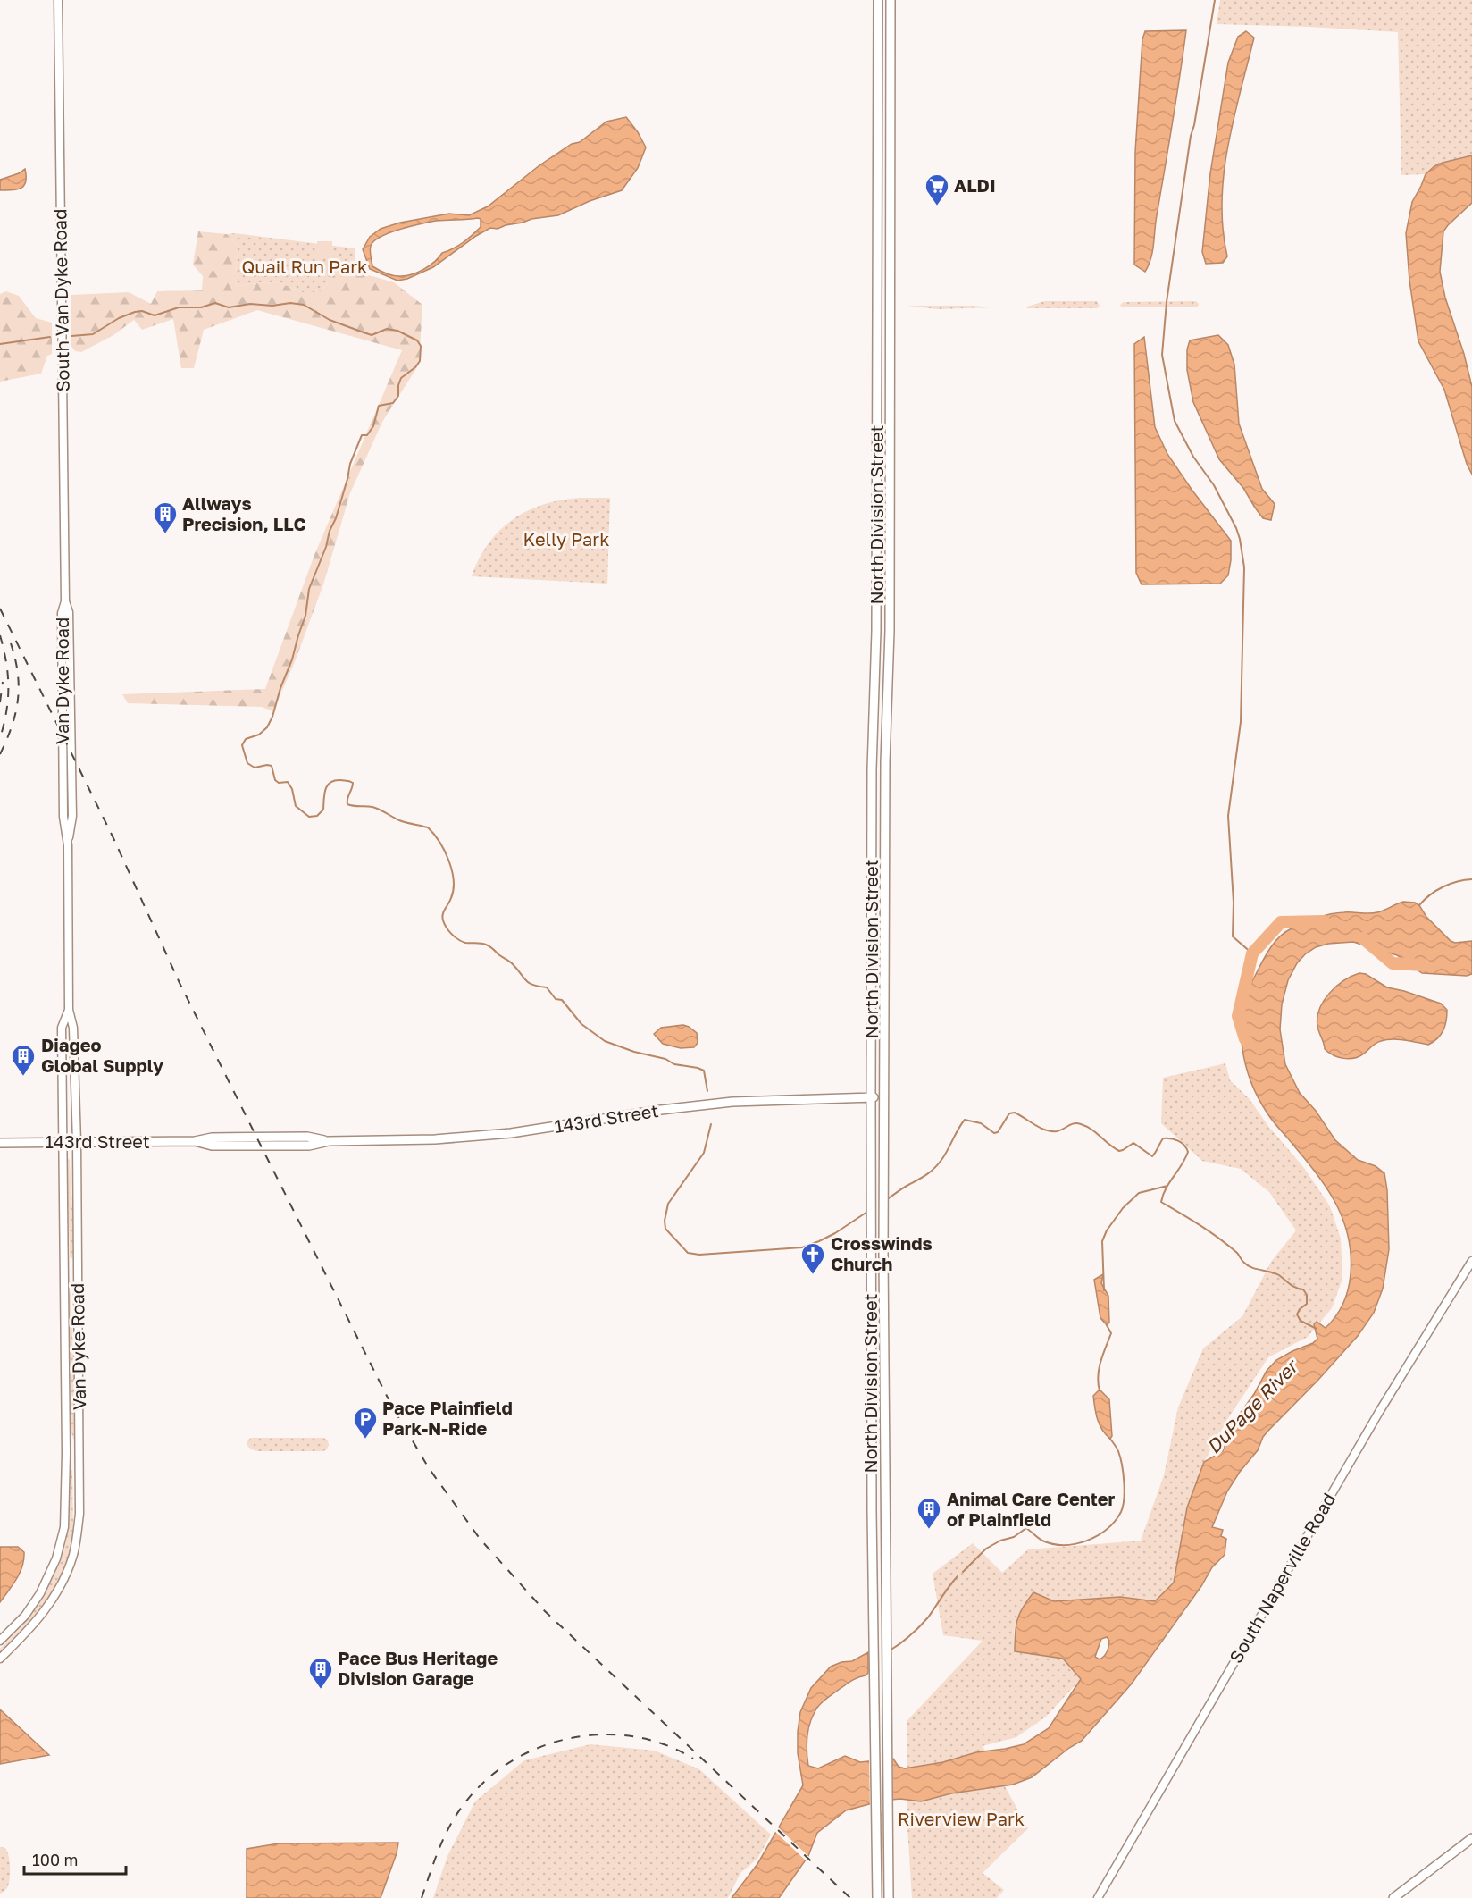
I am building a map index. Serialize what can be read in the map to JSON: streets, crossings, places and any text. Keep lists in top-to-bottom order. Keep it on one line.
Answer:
{"streets":{"main road":["North Division Street","143rd Street"],"street":["South Van Dyke Road","Van Dyke Road","South Naperville Road"]},"crossings":[["South Van Dyke Road","Van Dyke Road"],["North Division Street","143rd Street"],["Van Dyke Road","143rd Street"]],"water":["DuPage River"],"parks":["Quail Run Park","Kelly Park","Riverview Park"],"places":{"supermarket":["ALDI"],"building":["Allways Precision, LLC","Diageo Global Supply","Animal Care Center of Plainfield","Pace Bus Heritage Division Garage"],"church":["Crosswinds Church"],"parking":["Pace Plainfield Park-N-Ride"]},"scale_bar":"100 m"}
